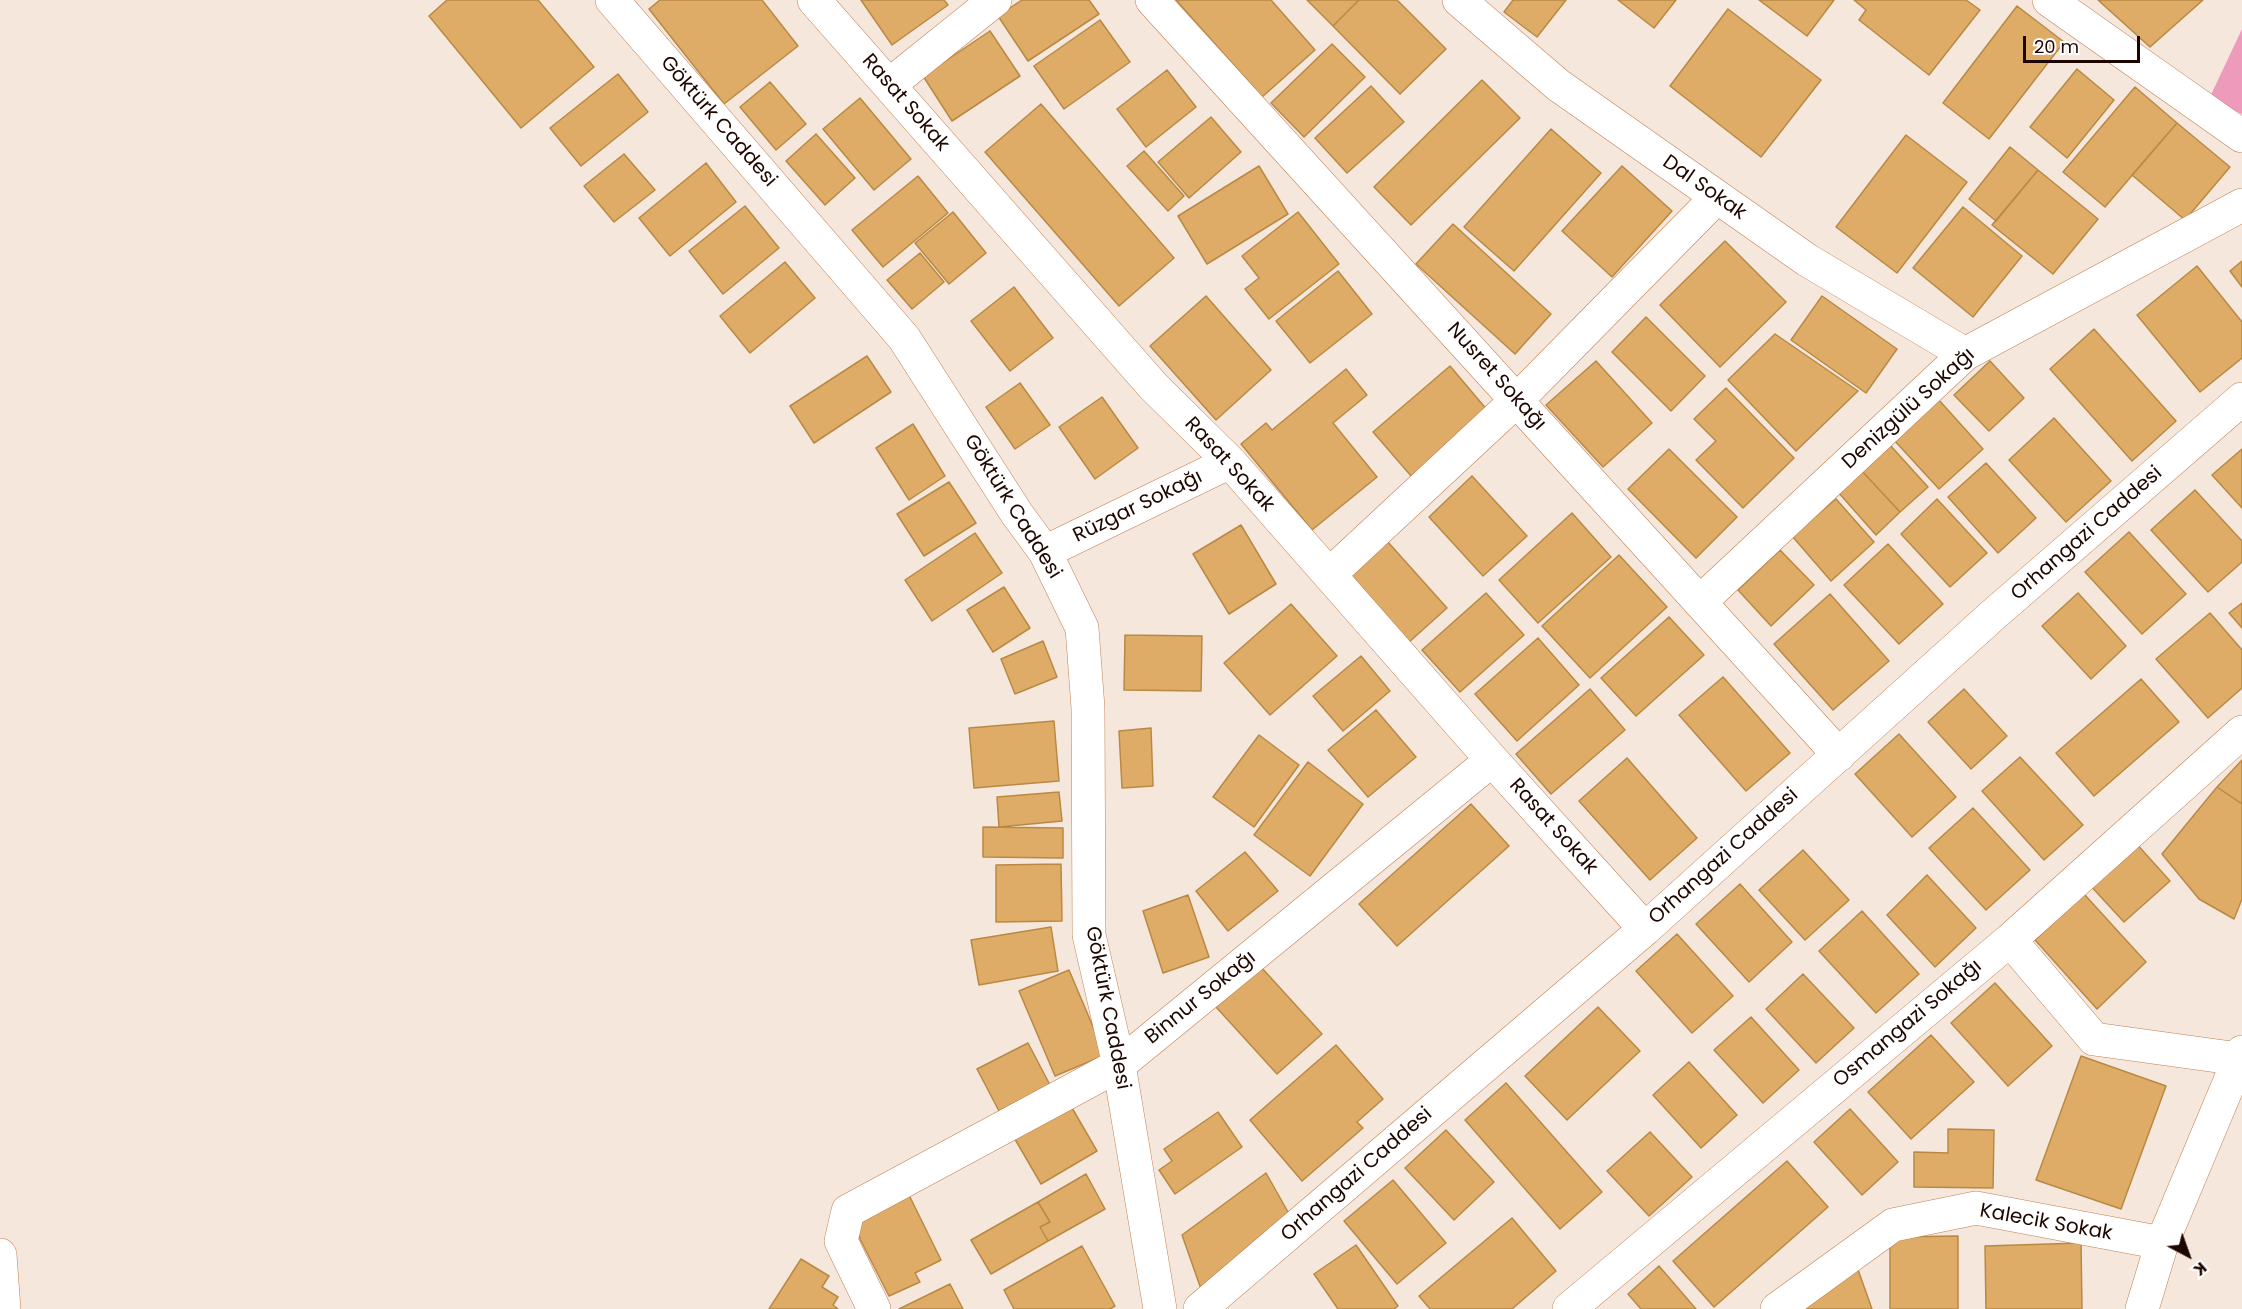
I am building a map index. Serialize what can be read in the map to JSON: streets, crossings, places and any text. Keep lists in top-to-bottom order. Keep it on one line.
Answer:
{"streets":{"street":["Rasat Sokak","Göktürk Caddesi","Dal Sokak","Nusret Sokağı","Denizgülü Sokağı","Rüzgar Sokağı","Orhangazi Caddesi","Binnur Sokağı","Osmangazi Sokağı","Kalecik Sokak"]},"crossings":[["Rasat Sokak","Rüzgar Sokağı"],["Rasat Sokak","Orhangazi Caddesi"],["Rasat Sokak","Binnur Sokağı"],["Göktürk Caddesi","Rüzgar Sokağı"],["Göktürk Caddesi","Binnur Sokağı"],["Dal Sokak","Denizgülü Sokağı"],["Nusret Sokağı","Denizgülü Sokağı"],["Nusret Sokağı","Orhangazi Caddesi"]],"scale_bar":"20 m","north":"bottom right"}
